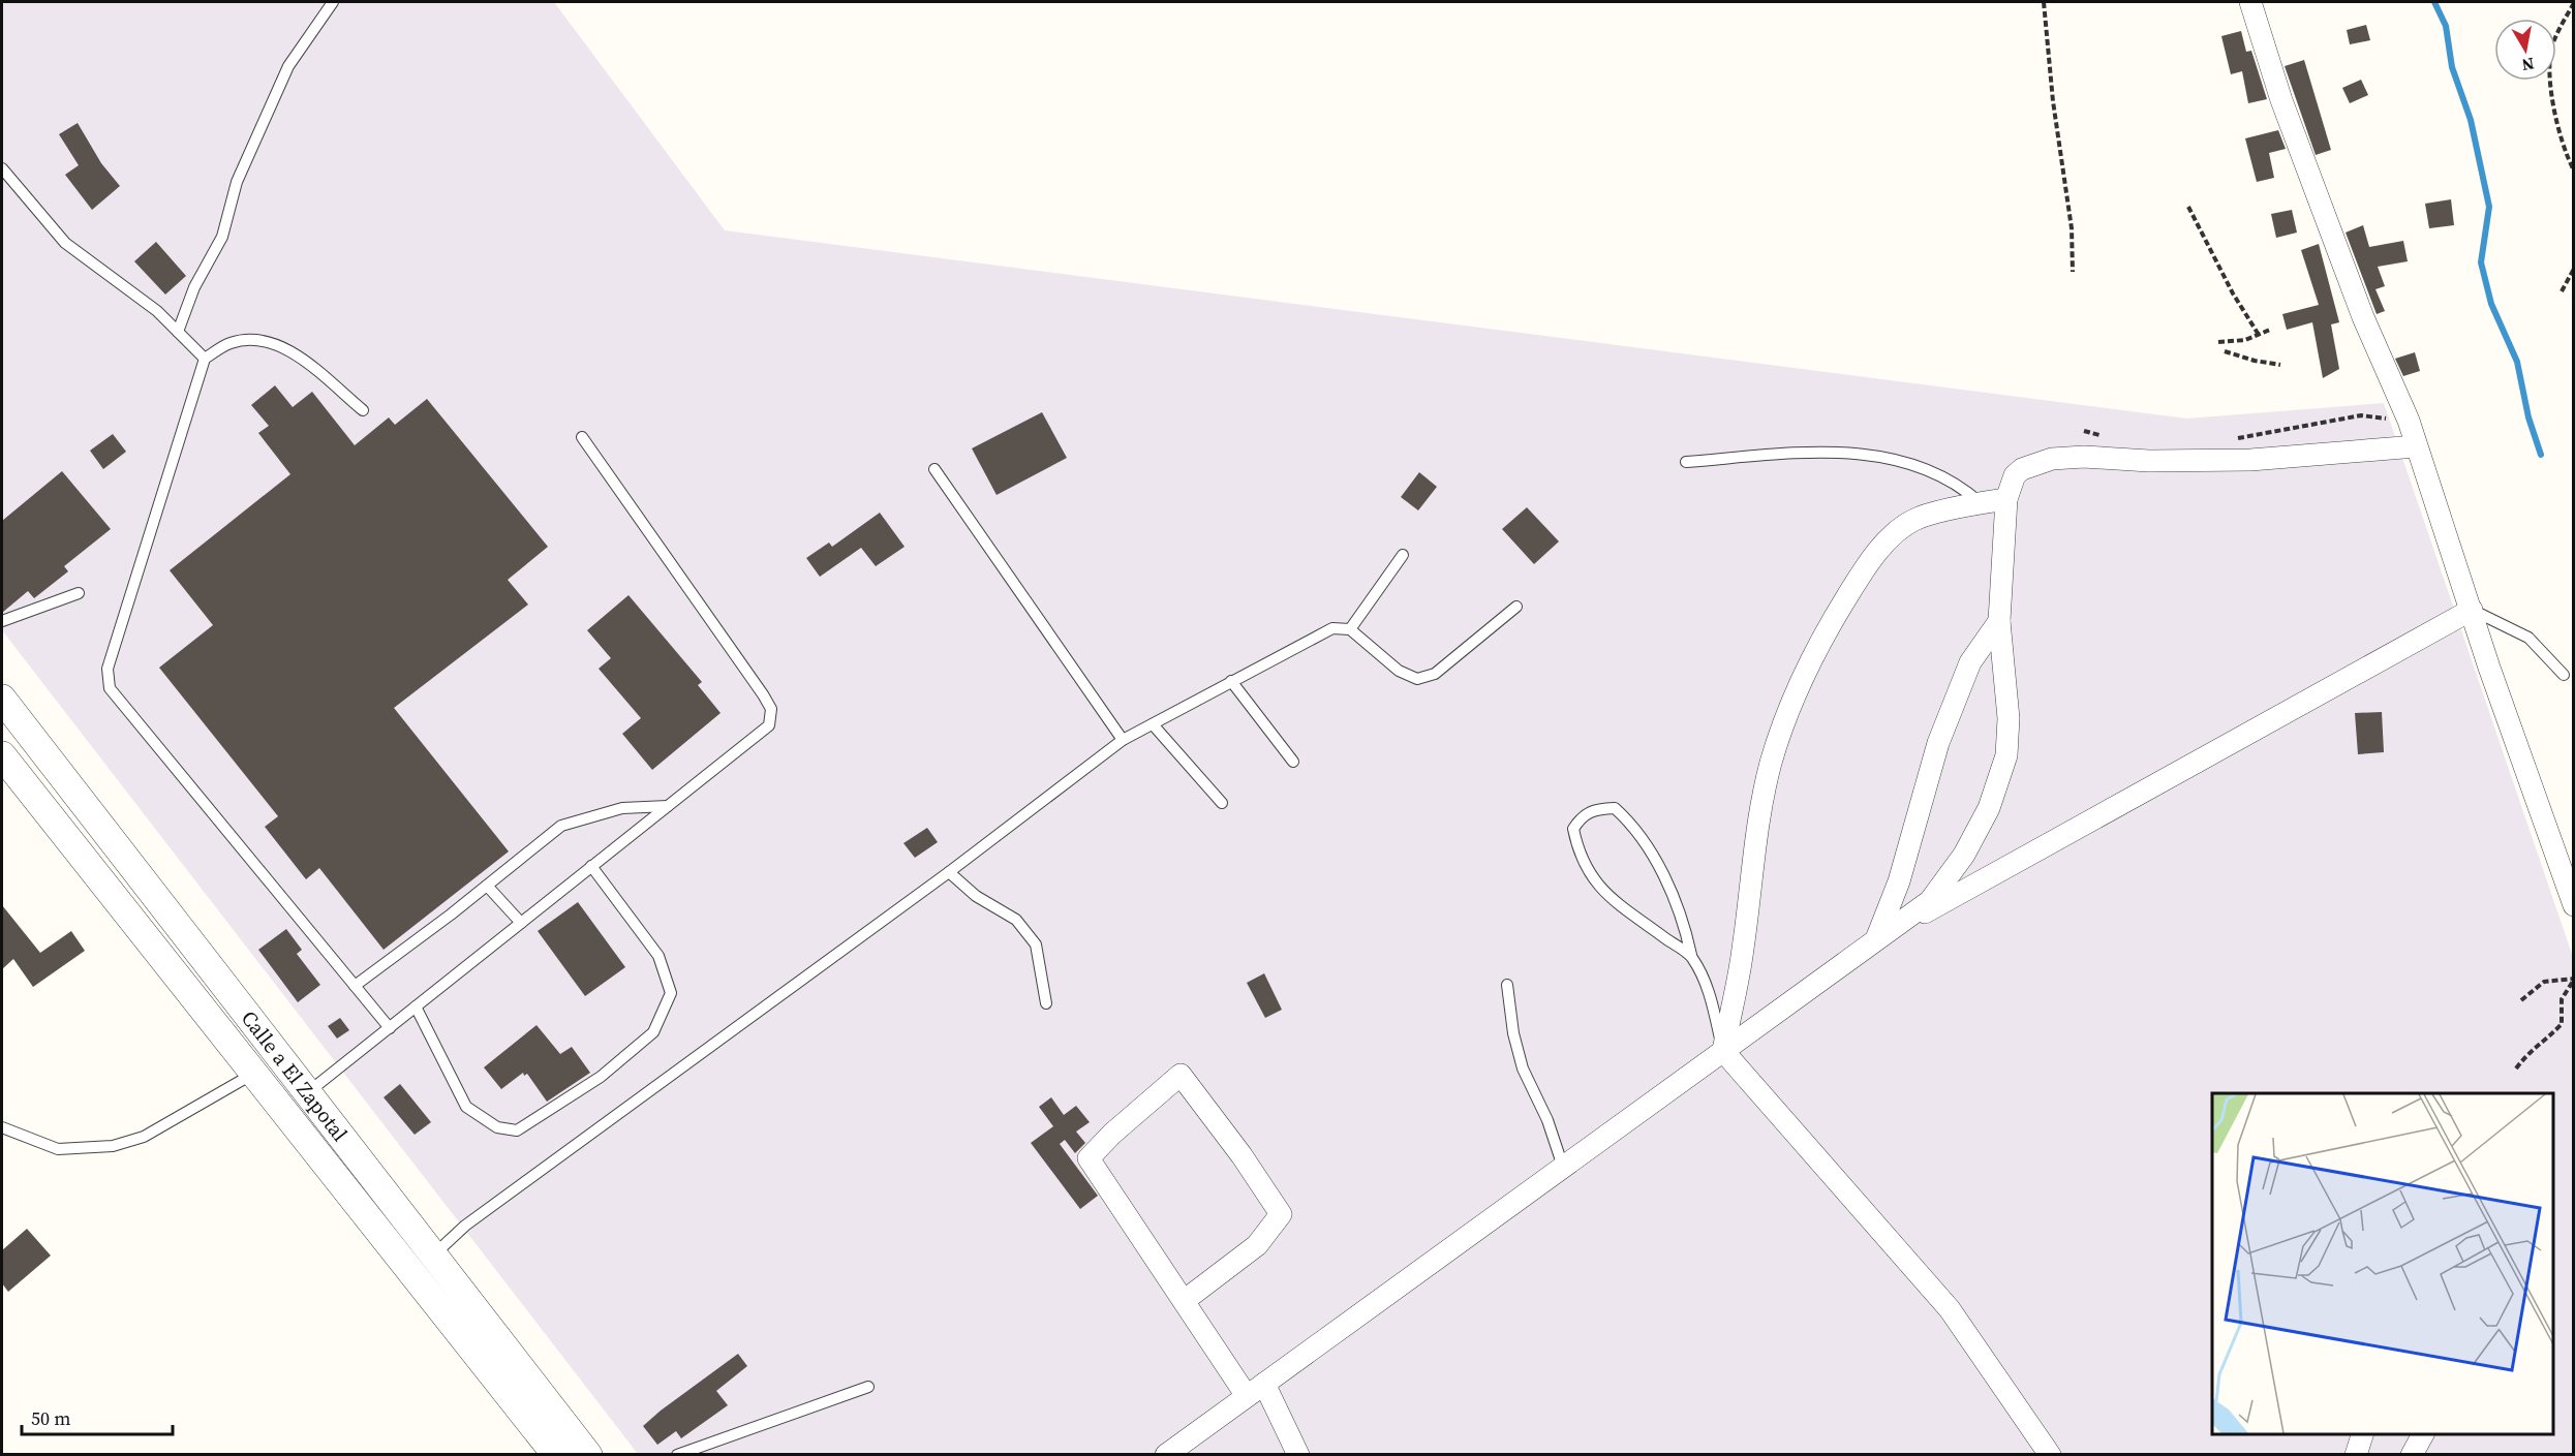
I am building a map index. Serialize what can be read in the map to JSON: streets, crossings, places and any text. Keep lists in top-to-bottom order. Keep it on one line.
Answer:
{"streets":{"street":["Calle a El Zapotal"]},"scale_bar":"50 m","north":"bottom"}
